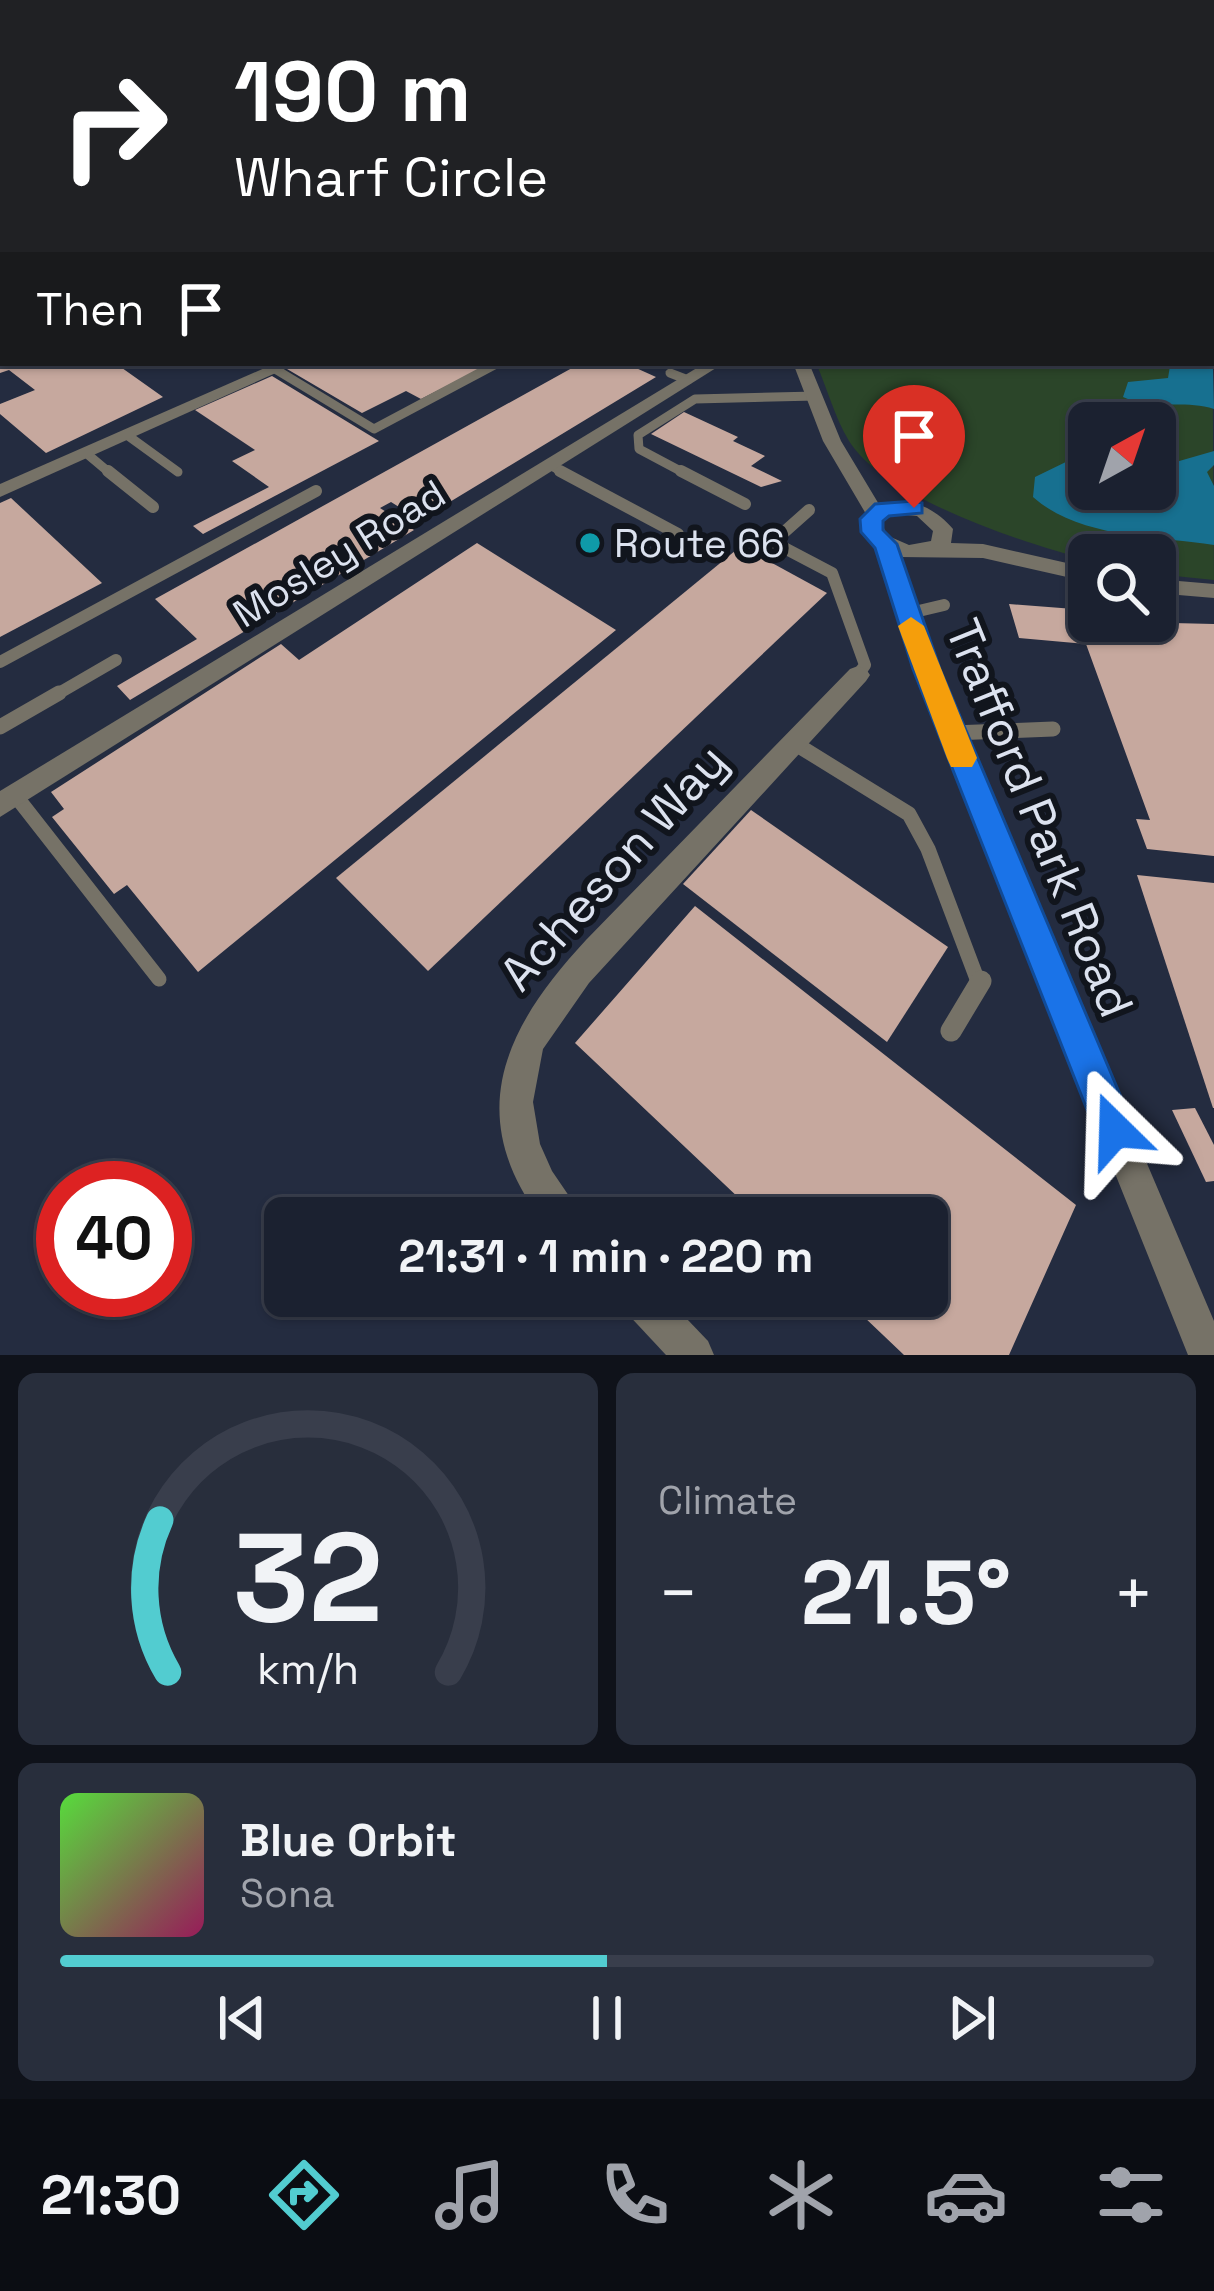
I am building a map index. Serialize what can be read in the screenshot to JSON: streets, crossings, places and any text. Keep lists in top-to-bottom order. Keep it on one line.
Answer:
{"streets":{"street":["Mosley Road","Trafford Park Road","Acheson Way"]},"places":["Route 66"],"north":"top right","page":{"turn":["190 m","Wharf Circle"],"then":"Then","limit":"40","trip":"21:31 · 1 min · 220 m","tile":"Climate","heat":["−","21.5°","+"],"song":["Blue Orbit","Sona"],"tabs":"21:30","gauge":["32","km/h"]}}
